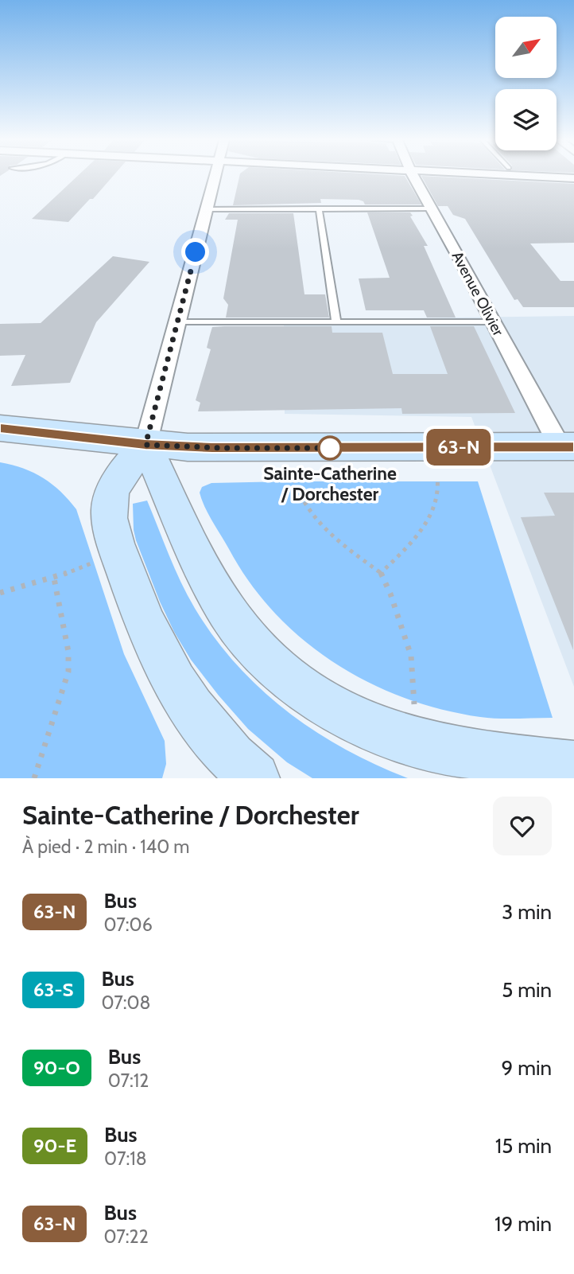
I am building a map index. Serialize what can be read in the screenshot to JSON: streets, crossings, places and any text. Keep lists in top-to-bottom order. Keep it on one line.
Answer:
{"streets":{"street":["Avenue Olivier"]},"places":["Sainte-Catherine / Dorchester"],"lines":["bus line 63-N"],"north":"top right","page":{"on_map":"63-N","heading":["Sainte-Catherine / Dorchester","À pied · 2 min · 140 m"],"list":[{"mark":"63-N","name":"Bus","note":"07:06","value":"3 min"},{"mark":"63-S","name":"Bus","note":"07:08","value":"5 min"},{"mark":"90-O","name":"Bus","note":"07:12","value":"9 min"},{"mark":"90-E","name":"Bus","note":"07:18","value":"15 min"},{"mark":"63-N","name":"Bus","note":"07:22","value":"19 min"}]}}
